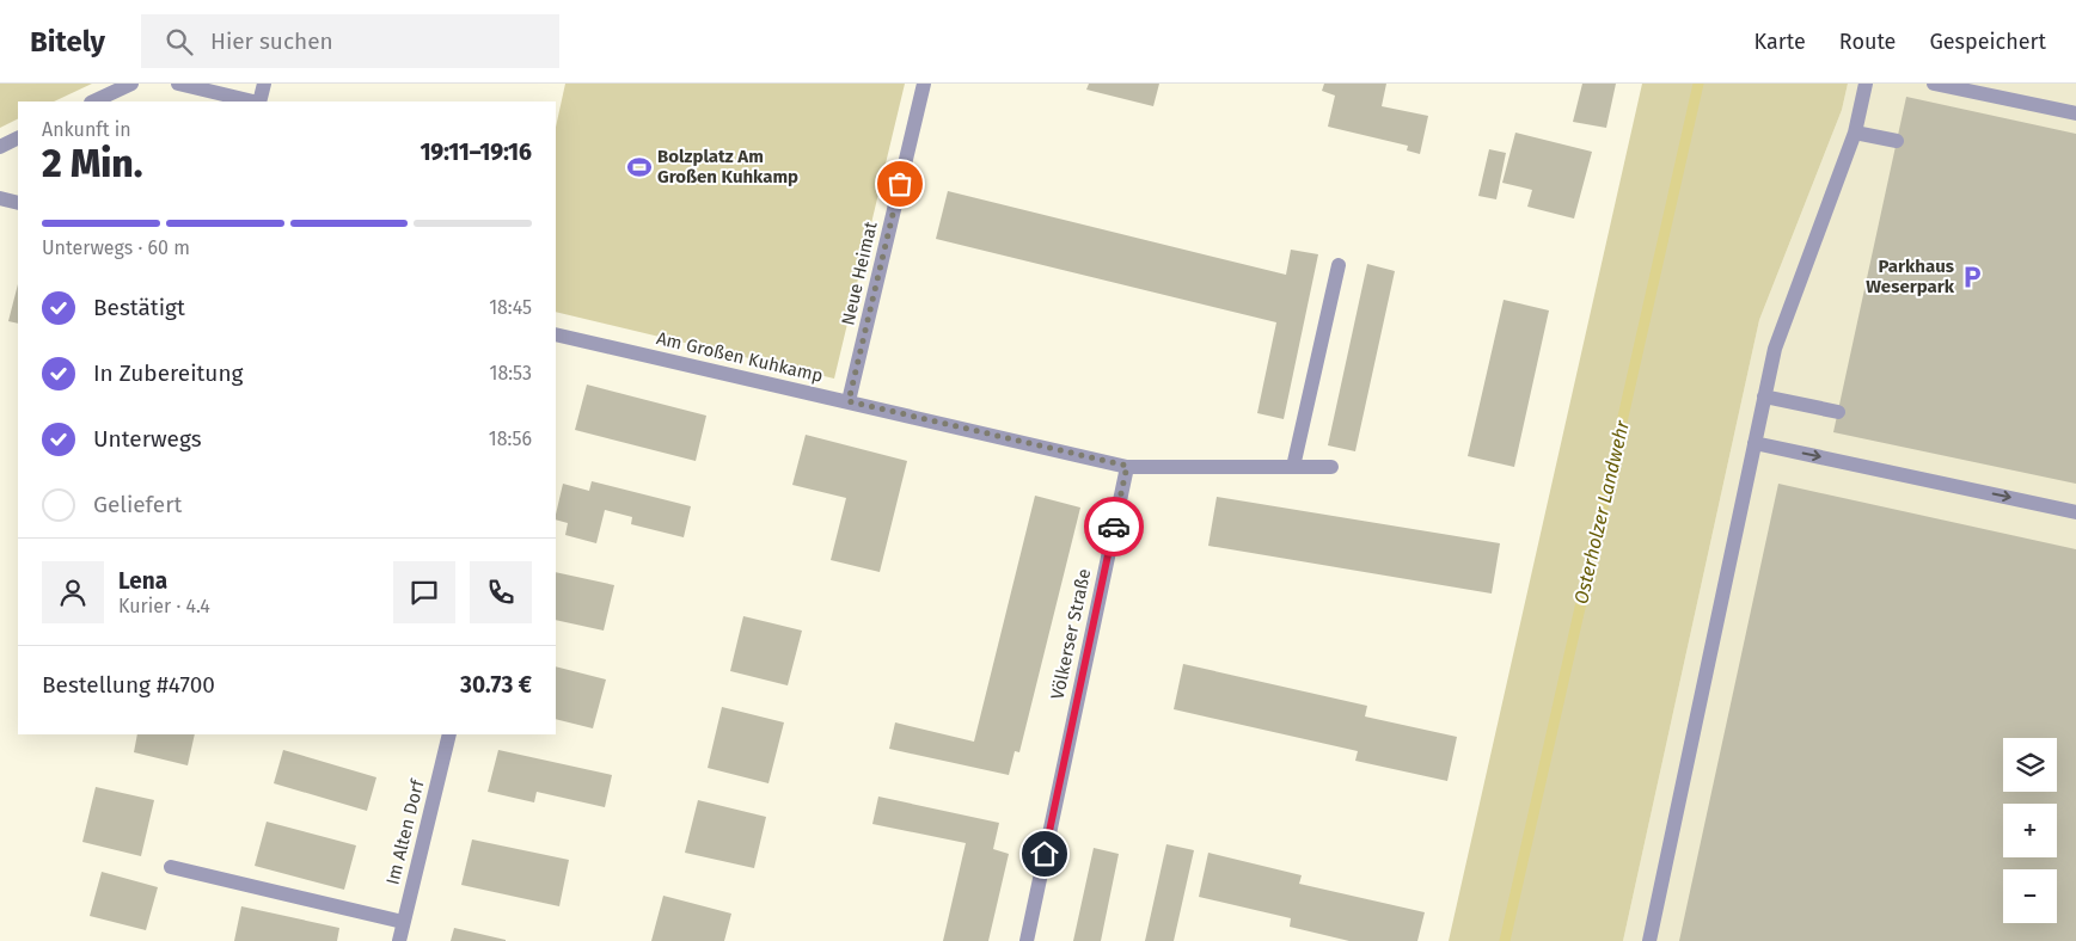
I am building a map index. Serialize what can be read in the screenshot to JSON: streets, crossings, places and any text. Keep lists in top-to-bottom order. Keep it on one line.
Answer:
{"streets":{"street":["Neue Heimat","Am Großen Kuhkamp","Völkerser Straße","Im Alten Dorf"]},"crossings":[["Neue Heimat","Am Großen Kuhkamp"],["Am Großen Kuhkamp","Völkerser Straße"]],"water":["Osterholzer Landwehr"],"places":{"sports":["Bolzplatz Am Großen Kuhkamp"],"parking":["Parkhaus Weserpark"]},"page":{"header":"Bitely","search":"Hier suchen","nav":["Karte","Route","Gespeichert"],"heading":["2 Min.","Ankunft in","19:11–19:16"],"panel":["Lena","Kurier · 4.4","Bestellung #4700","30.73 €"],"bar":"Unterwegs · 60 m","list":[["Bestätigt","18:45"],["In Zubereitung","18:53"],["Unterwegs","18:56"],"Geliefert"],"map_buttons":["+","−"]}}
